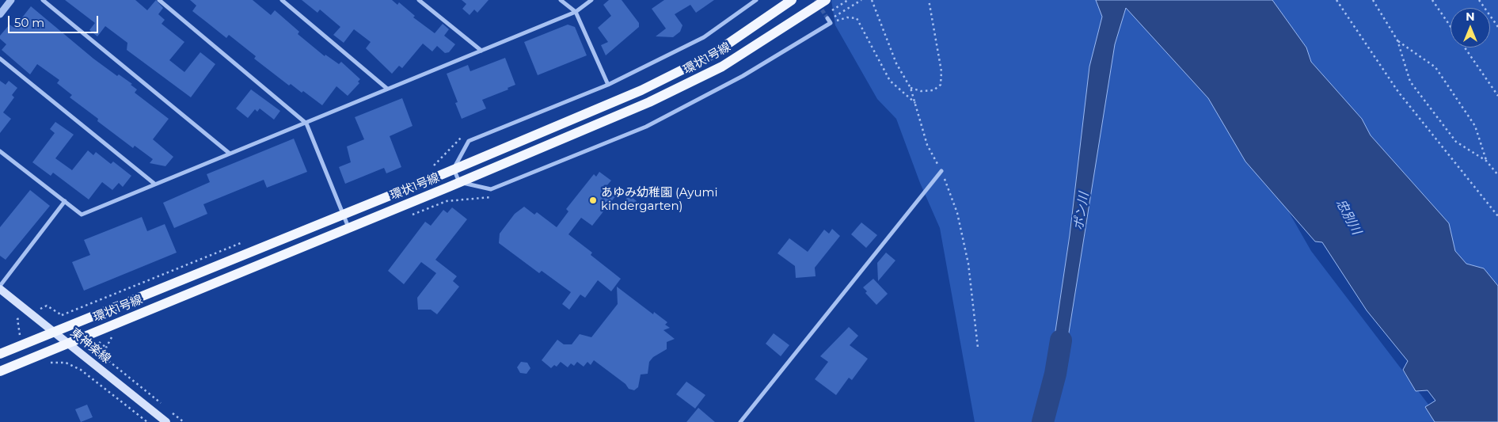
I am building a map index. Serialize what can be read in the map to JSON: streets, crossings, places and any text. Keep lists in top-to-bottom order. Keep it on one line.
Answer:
{"streets":{"main road":["環状1号線","東神楽線"]},"crossings":[["環状1号線","東神楽線"]],"water":["ポン川","忠別川"],"places":["あゆみ幼稚園 (Ayumi kindergarten)"],"scale_bar":"50 m","north":"top"}
